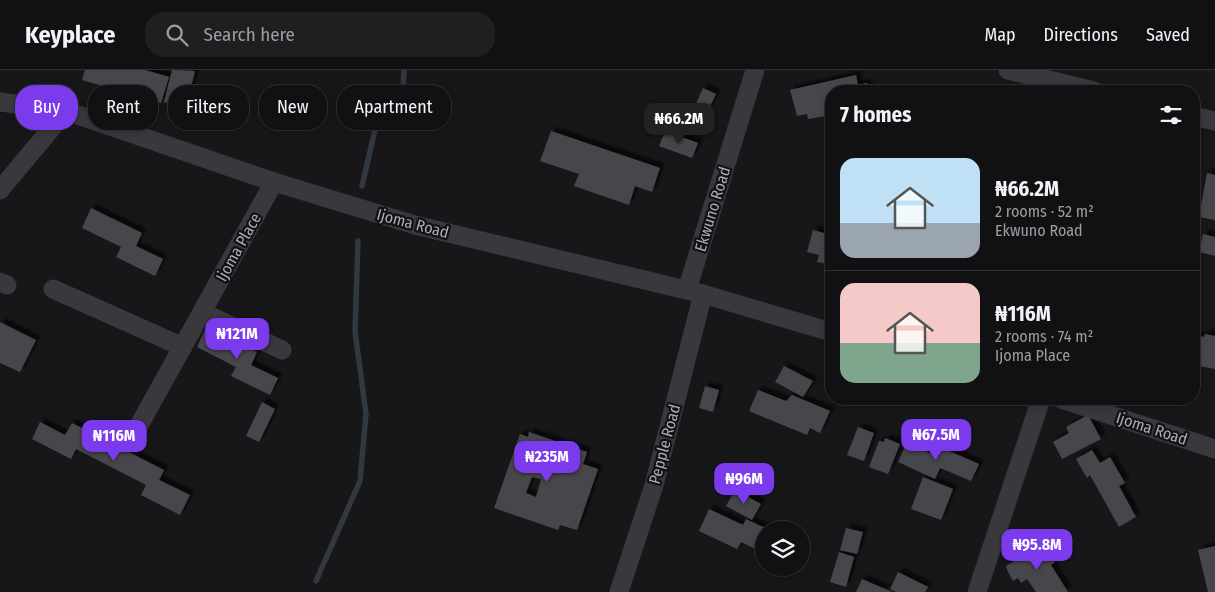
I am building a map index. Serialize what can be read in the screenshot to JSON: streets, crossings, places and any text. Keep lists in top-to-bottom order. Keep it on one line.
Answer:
{"streets":{"street":["Ekwuno Road","Ijoma Road","Ijoma Place","Pepple Road"]},"crossings":[["Ekwuno Road","Ijoma Road"],["Ekwuno Road","Pepple Road"],["Ijoma Road","Ijoma Place"],["Ijoma Road","Pepple Road"]],"page":{"header":"Keyplace","search":"Search here","nav":["Map","Directions","Saved"],"chip":["Buy","Rent","Filters","New","Apartment"],"heading":"7 homes","price":["₦66.2M","₦121M","₦67.5M","₦116M","₦235M","₦96M","₦95.8M"],"list":[{"name":"₦66.2M","note":"2 rooms · 52 m² · Ekwuno Road"},{"name":"₦116M","note":"2 rooms · 74 m² · Ijoma Place"}]}}
